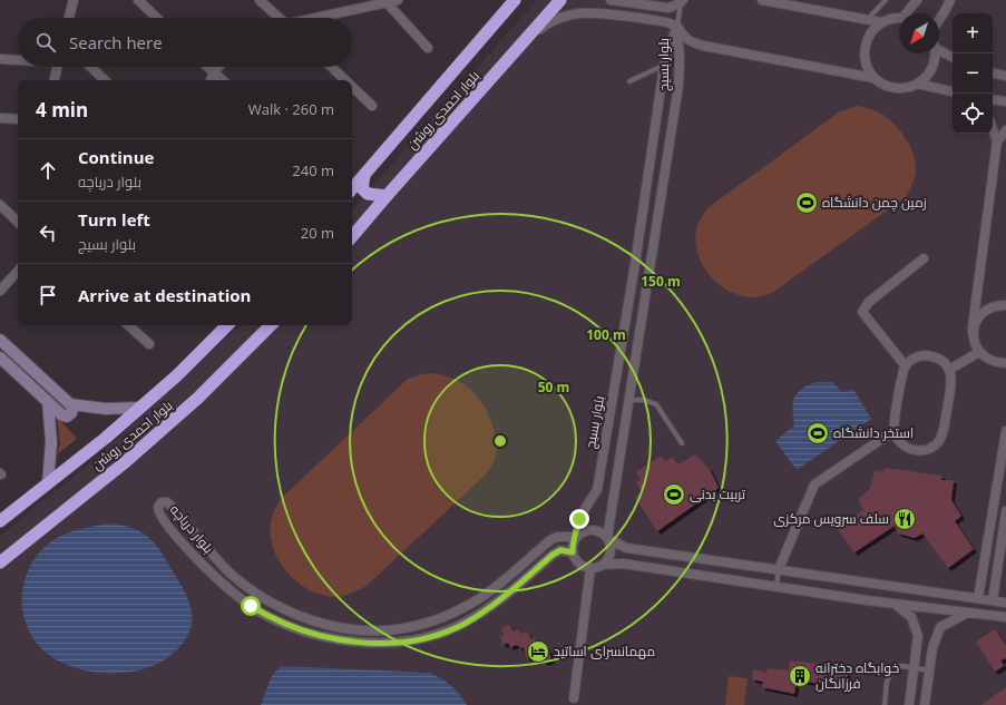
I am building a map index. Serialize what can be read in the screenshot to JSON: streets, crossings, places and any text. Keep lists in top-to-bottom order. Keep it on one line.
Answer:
{"streets":{"highway":["بلوار احمدی روشن"],"street":["بلوار بسیج","بلوار دریاچه"]},"crossings":[["بلوار بسیج","بلوار دریاچه"]],"places":{"sports":["زمین چمن دانشگاه","استخر دانشگاه","تربیت بدنی"],"restaurant":["سلف سرویس مرکزی"],"hotel":["مهمانسرای اساتید"],"building":["خوابگاه دخترانه فرزانگان"]},"north":"bottom left","page":{"map_buttons":["+","−"],"search":"Search here","heading":["4 min","Walk · 260 m"],"list":[["Continue","بلوار دریاچه","240 m"],["Turn left","بلوار بسیج","20 m"],"Arrive at destination"]},"rings":["150 m","100 m","50 m"]}
